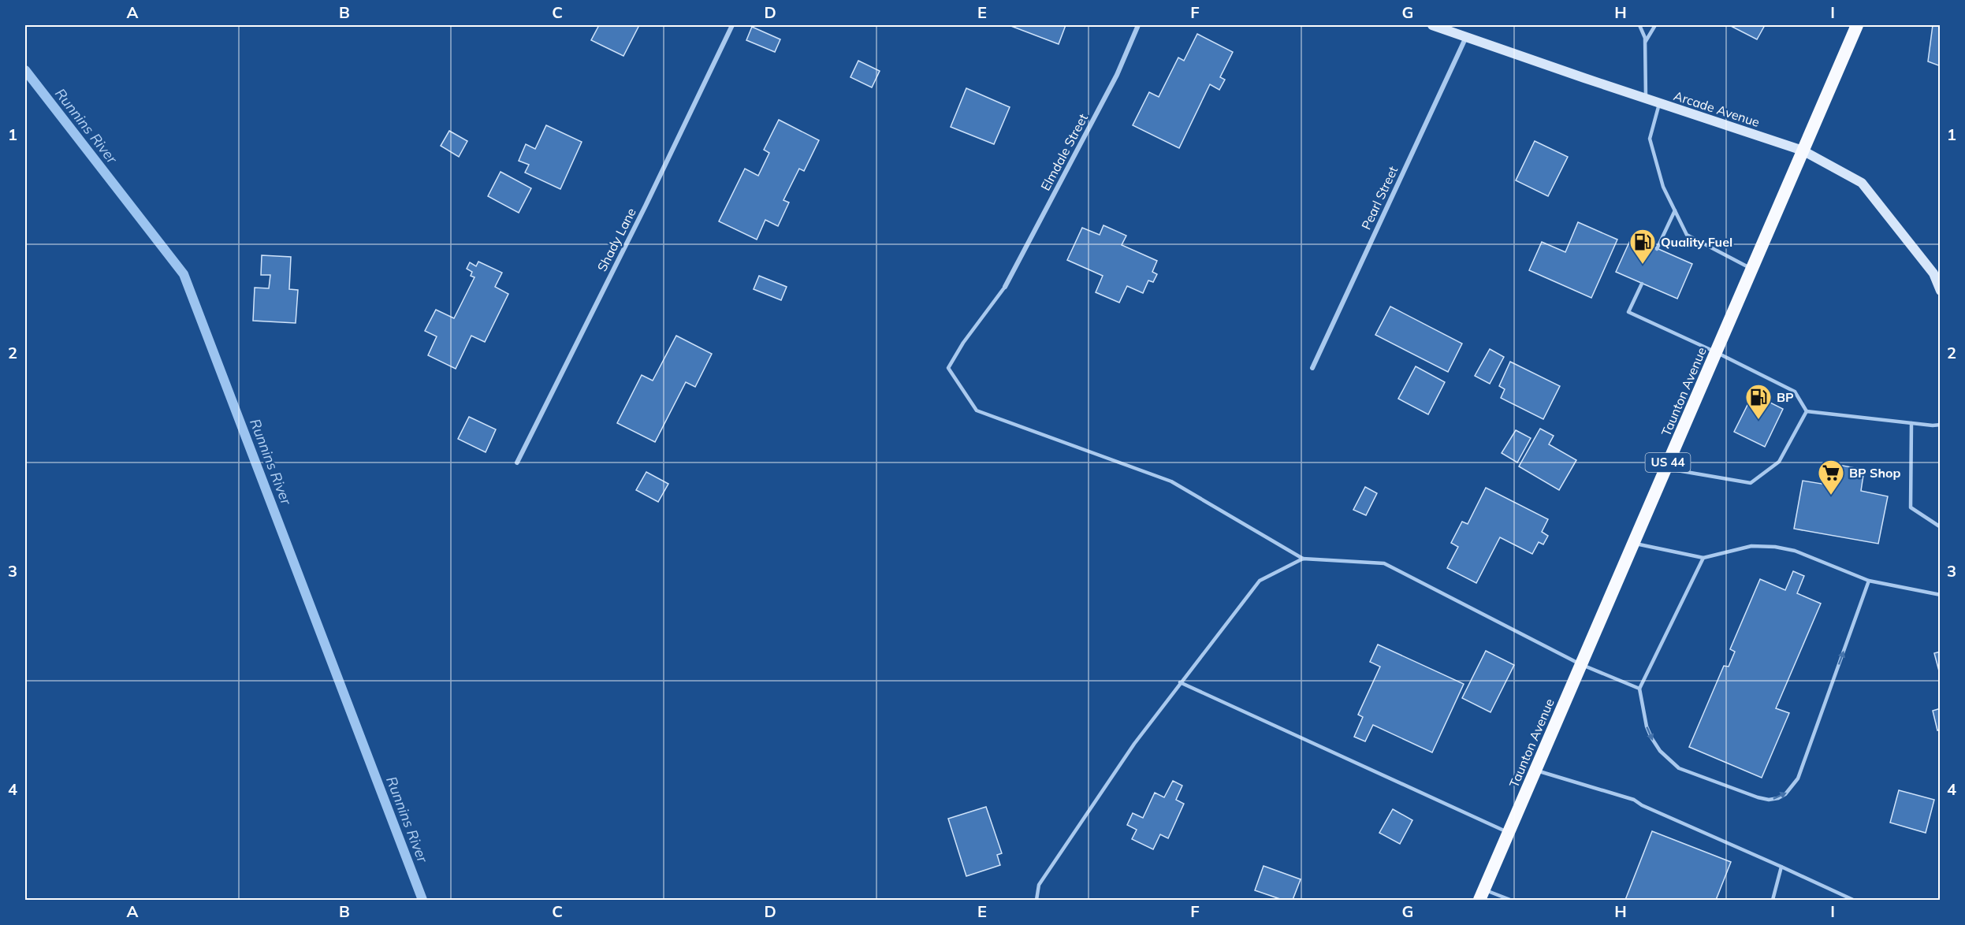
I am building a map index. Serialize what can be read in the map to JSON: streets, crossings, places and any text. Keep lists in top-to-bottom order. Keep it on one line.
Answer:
{"streets":{"highway":["Taunton Avenue","US 44"],"main road":["Arcade Avenue"],"street":["Elmdale Street","Pearl Street","Shady Lane"]},"crossings":[["Arcade Avenue","Pearl Street"],["Arcade Avenue","Taunton Avenue"]],"water":["Runnins River"],"places":{"fuel station":["Quality Fuel","BP"],"supermarket":["BP Shop"]},"grid":{"columns":["A","B","C","D","E","F","G","H","I"],"rows":["1","2","3","4"]}}
